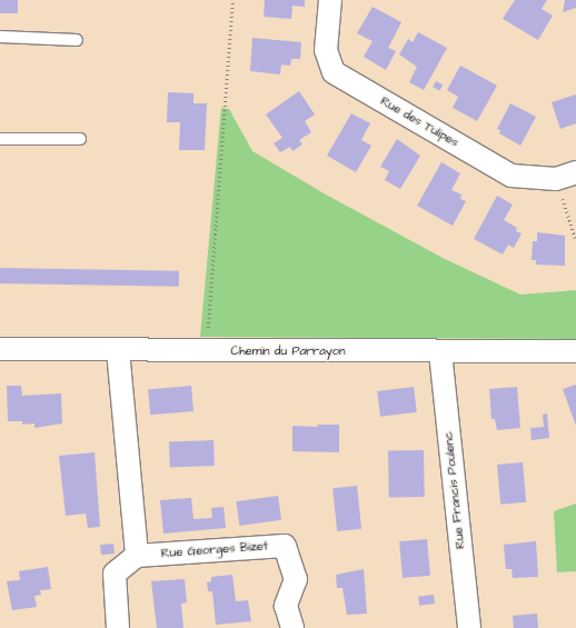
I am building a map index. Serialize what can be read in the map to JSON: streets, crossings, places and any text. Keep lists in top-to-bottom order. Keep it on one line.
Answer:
{"streets":{"street":["Rue des Tulipes","Chemin du Parrayon","Rue Francis Poulenc","Rue Georges Bizet"]},"crossings":[["Chemin du Parrayon","Rue Francis Poulenc"]]}
